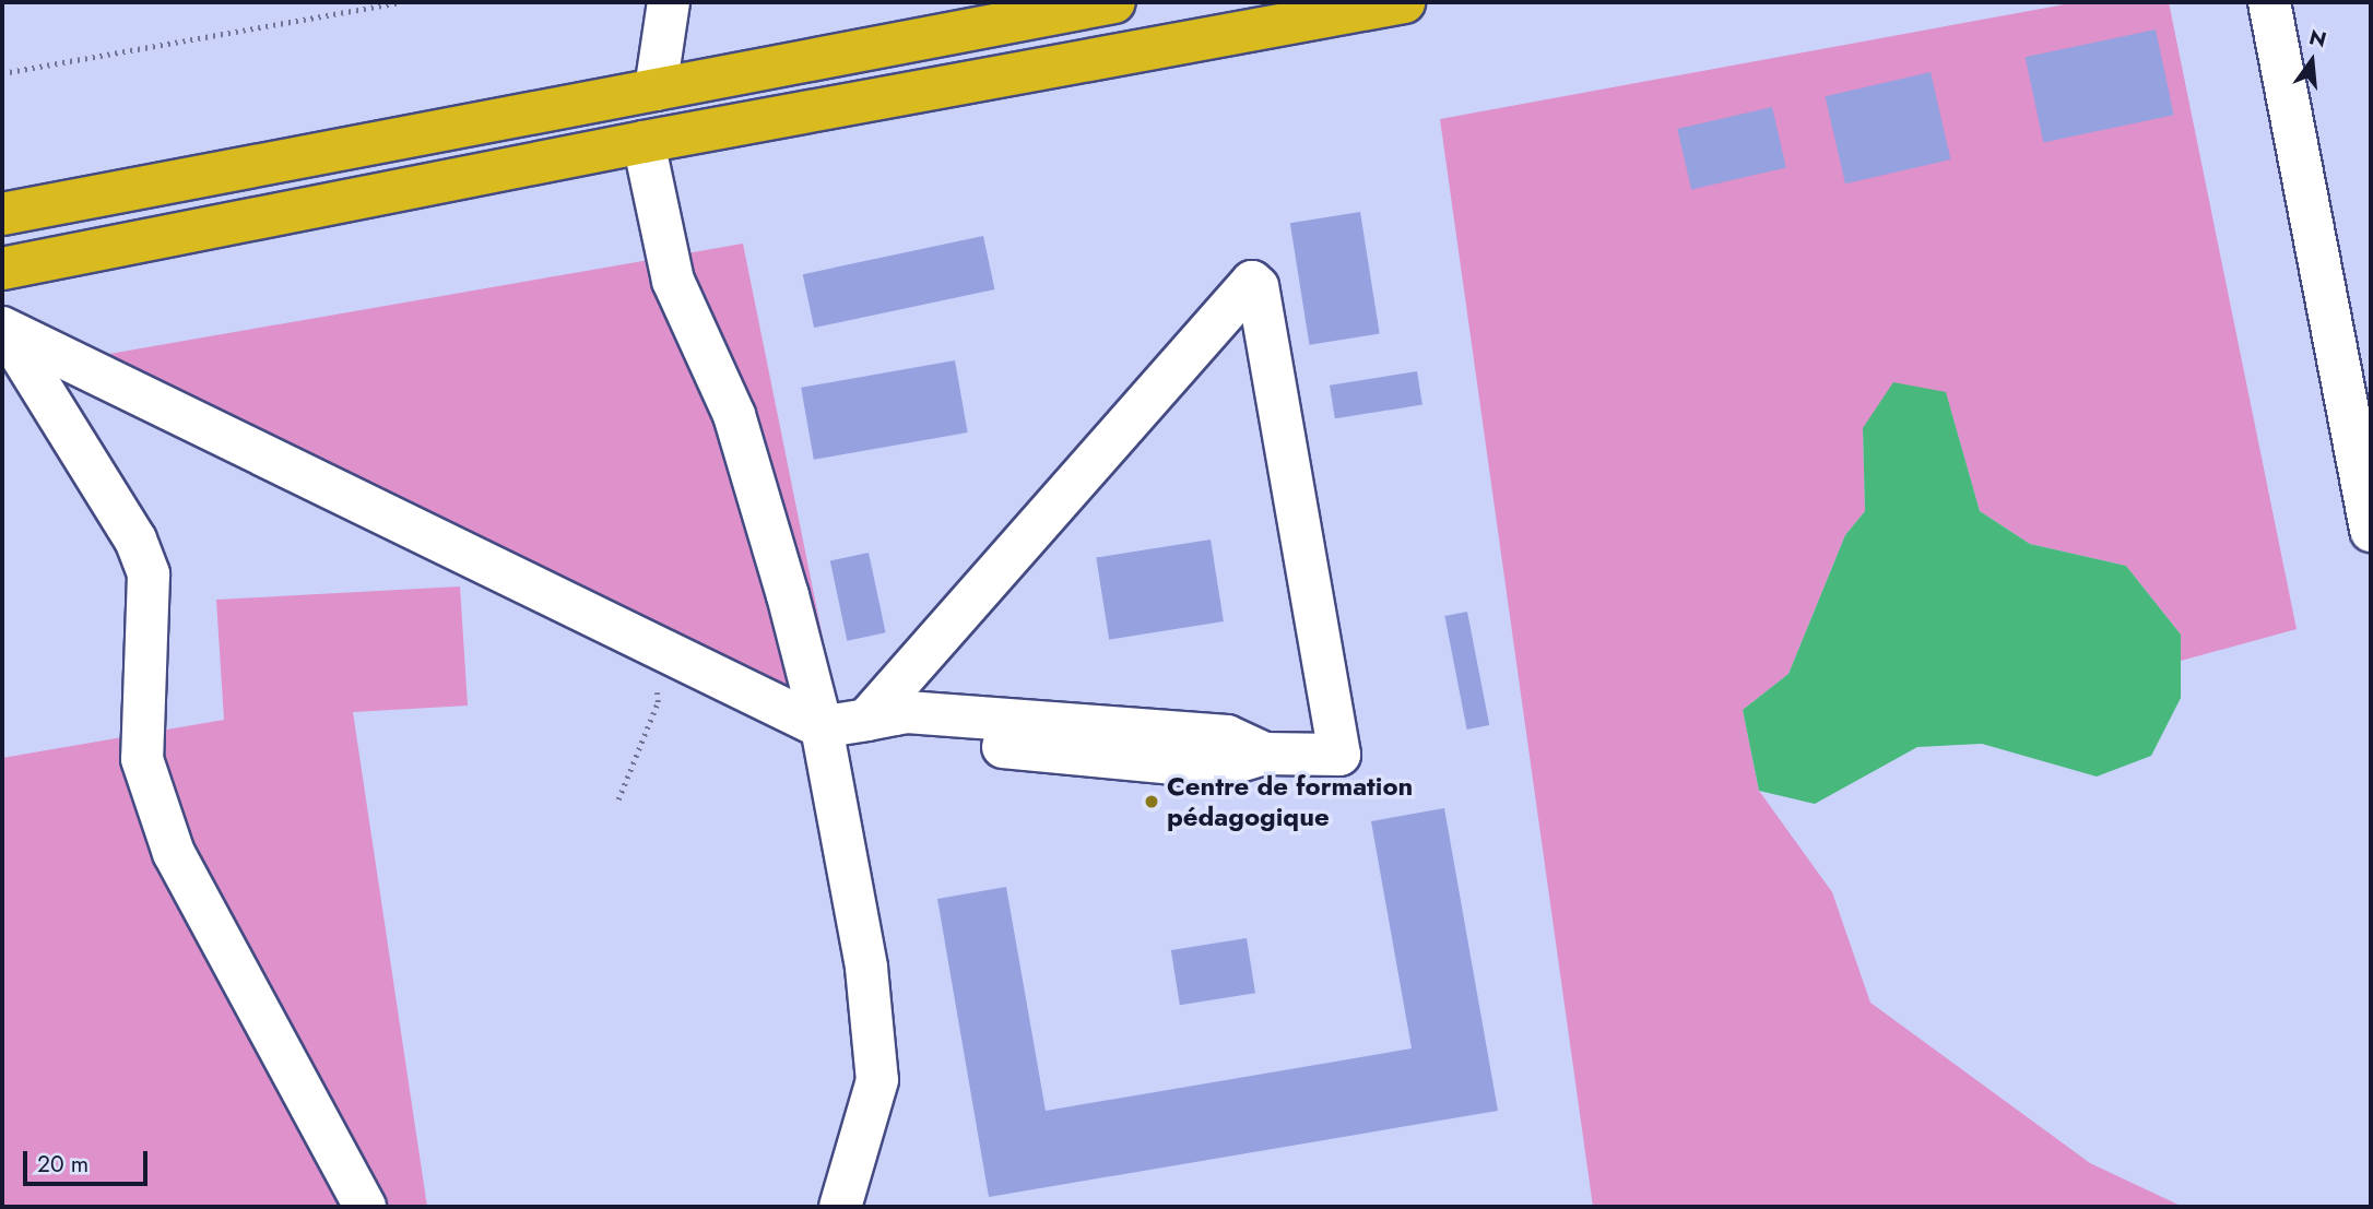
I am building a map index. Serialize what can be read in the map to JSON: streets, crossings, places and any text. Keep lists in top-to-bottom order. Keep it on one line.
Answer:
{"places":["Centre de formation pédagogique"],"scale_bar":"20 m","north":"top"}
